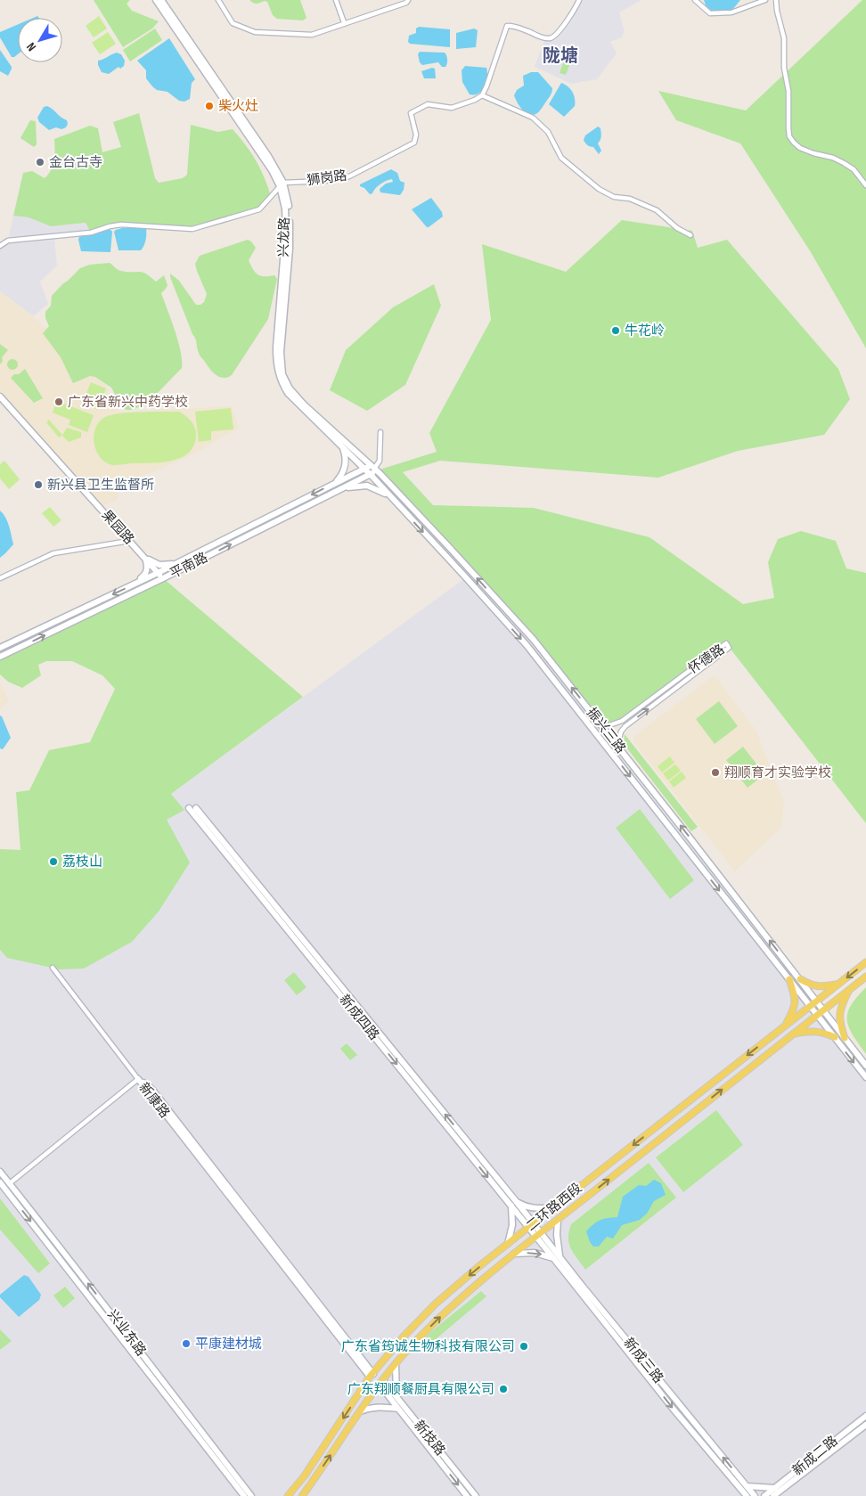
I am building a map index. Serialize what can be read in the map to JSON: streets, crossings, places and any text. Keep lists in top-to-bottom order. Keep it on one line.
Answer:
{"streets":{"main road":["二环路西段"],"street":["狮岗路","兴龙路","果园路","平南路","怀德路","振兴三路","新成四路","新康路","兴业东路","新成三路","新技路","新成二路"]},"crossings":[["狮岗路","兴龙路"],["兴龙路","平南路"],["兴龙路","振兴三路"],["果园路","平南路"],["平南路","振兴三路"],["怀德路","振兴三路"],["振兴三路","二环路西段"],["新成四路","二环路西段"],["新成四路","新成三路"],["新康路","二环路西段"],["二环路西段","新成三路"],["二环路西段","新技路"]],"districts":["陇塘"],"places":["柴火灶","金台古寺","牛花岭","广东省新兴中药学校","新兴县卫生监督所","翔顺育才实验学校","荔枝山","平康建材城","广东省筠诚生物科技有限公司","广东翔顺餐厨具有限公司"],"north":"bottom left"}
